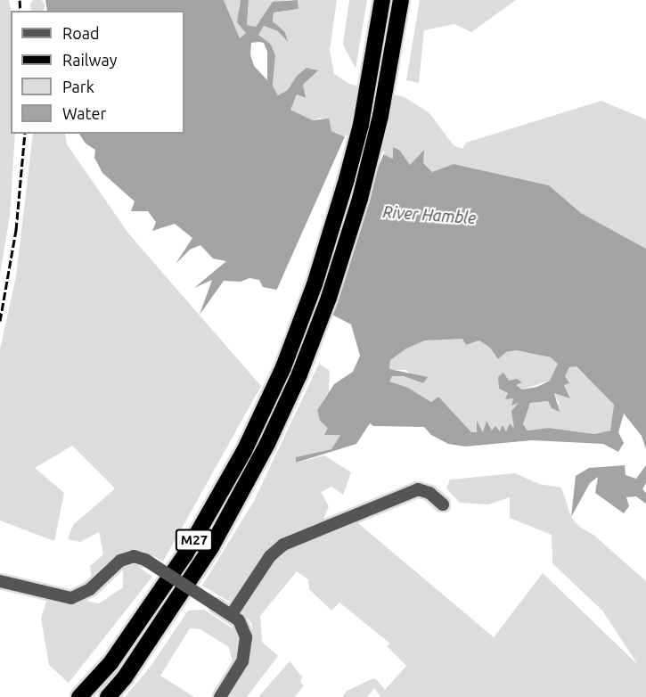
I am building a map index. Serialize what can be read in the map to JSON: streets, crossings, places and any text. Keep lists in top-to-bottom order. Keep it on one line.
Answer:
{"streets":{"highway":["M27"]},"water":["River Hamble"],"legend":["Road","Railway","Park","Water"]}
